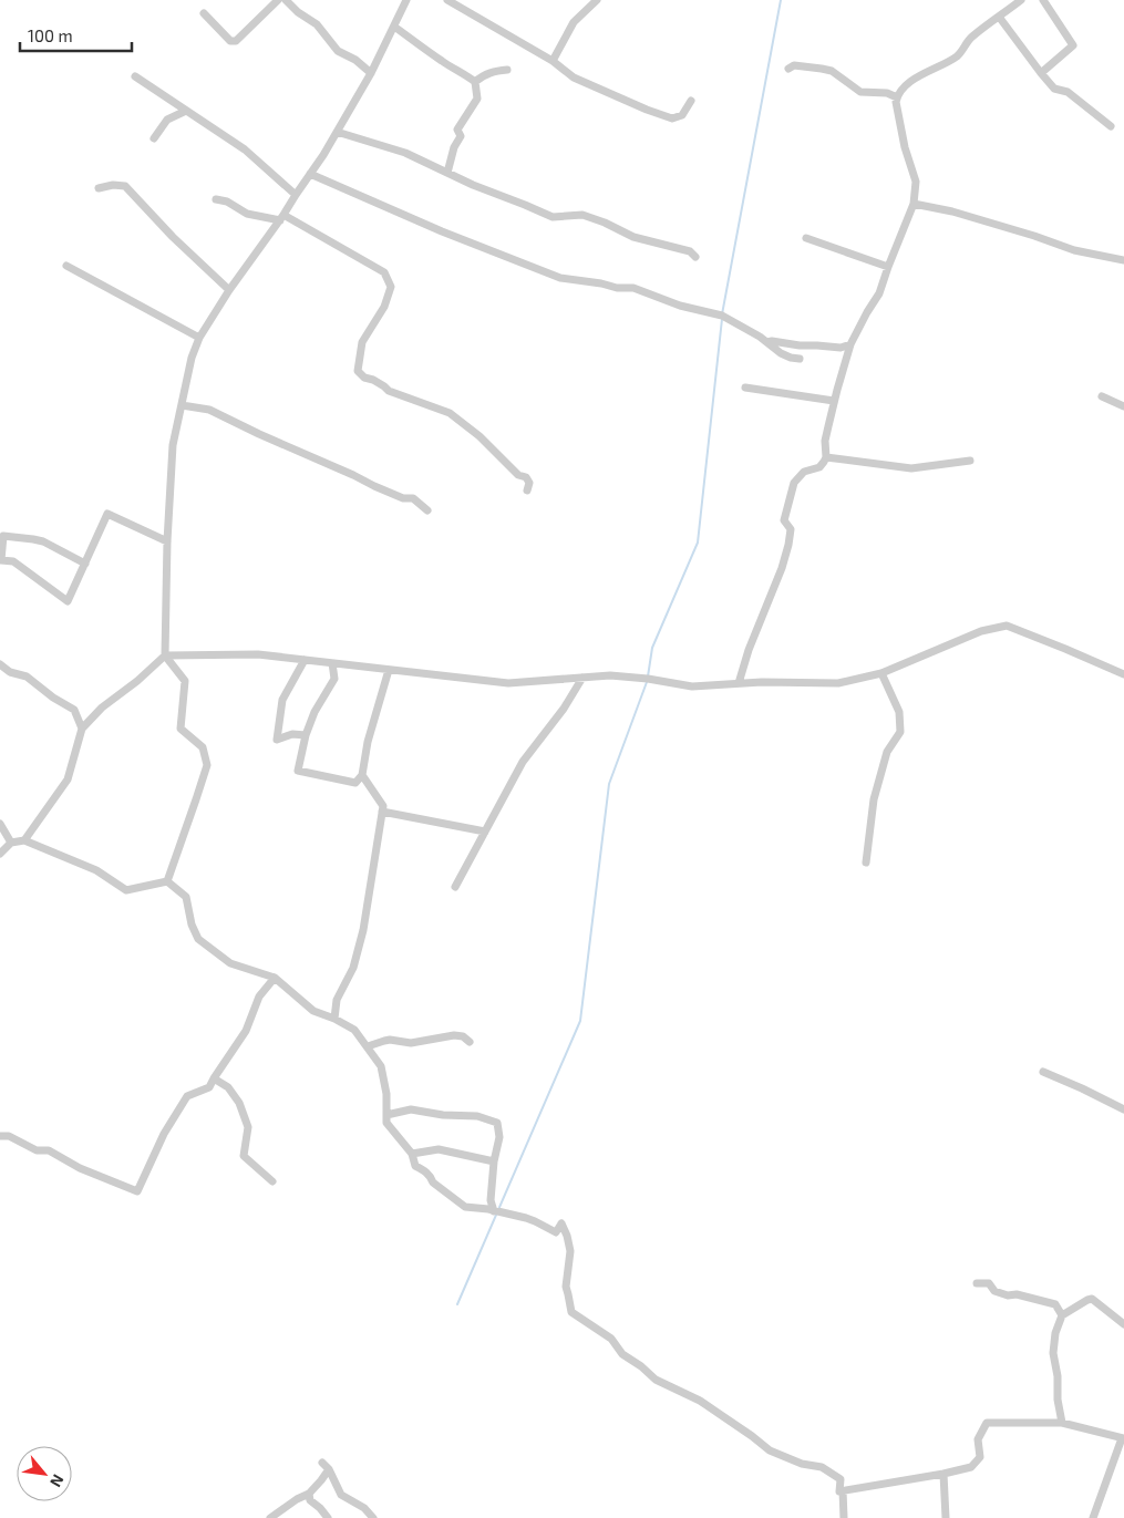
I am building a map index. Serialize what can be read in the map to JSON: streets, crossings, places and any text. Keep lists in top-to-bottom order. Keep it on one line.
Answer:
{"scale_bar":"100 m","north":"bottom right"}
